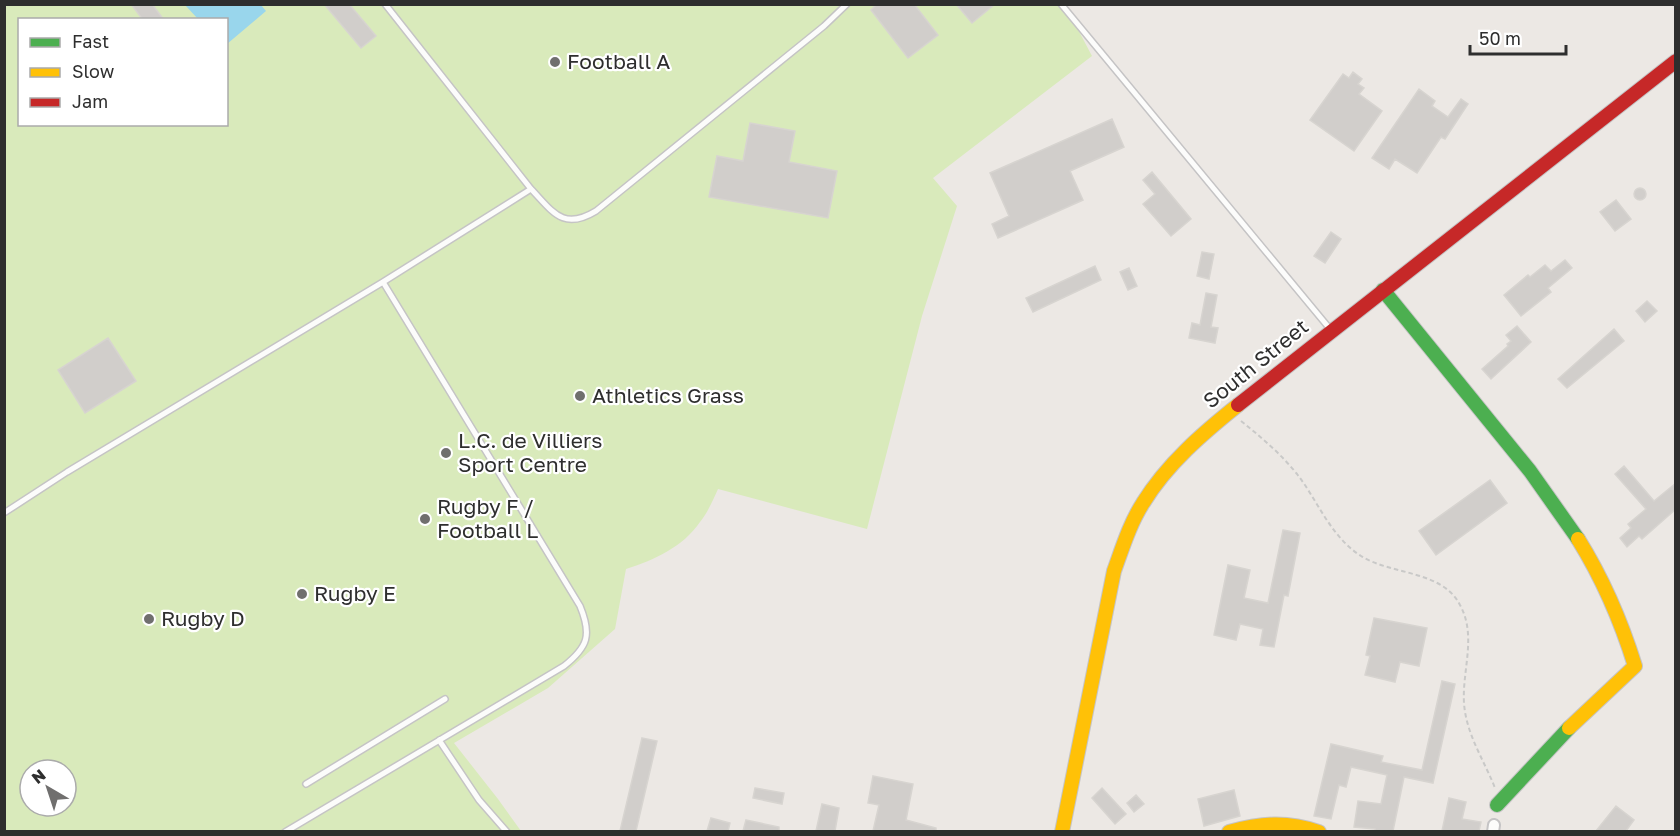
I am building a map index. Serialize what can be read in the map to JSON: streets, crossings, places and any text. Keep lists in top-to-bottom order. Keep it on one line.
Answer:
{"streets":{"street":["South Street"]},"places":["Football A","Athletics Grass","L.C. de Villiers Sport Centre","Rugby F / Football L","Rugby E","Rugby D"],"legend":["Fast","Slow","Jam"],"scale_bar":"50 m","north":"top left"}
